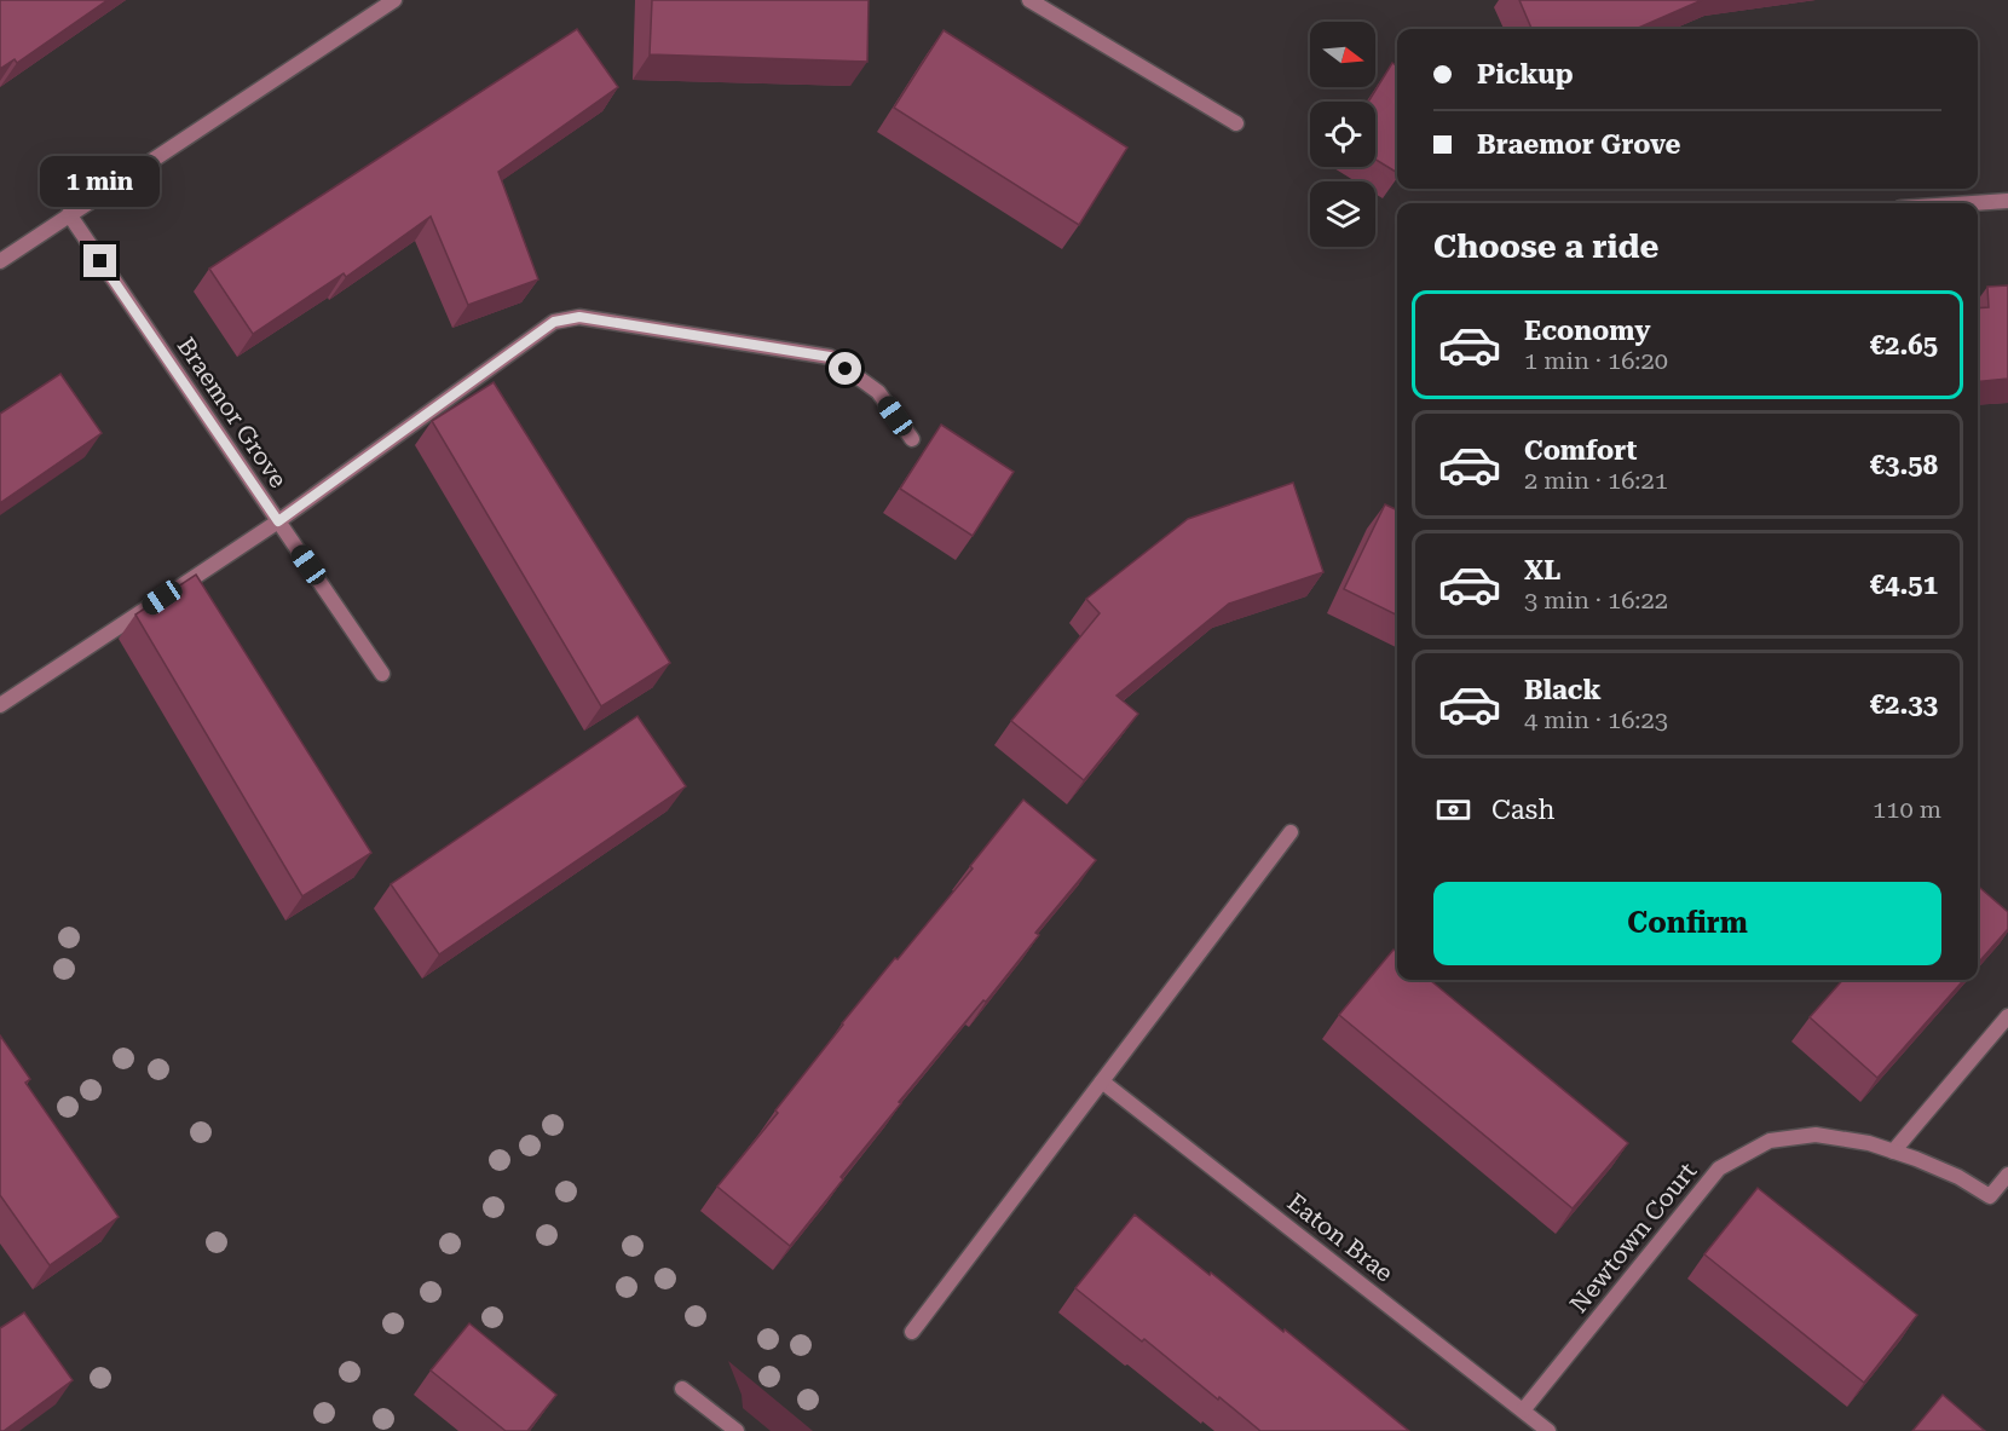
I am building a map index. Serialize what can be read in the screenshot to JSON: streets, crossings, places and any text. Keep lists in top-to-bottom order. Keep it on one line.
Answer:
{"streets":{"street":["Braemor Grove","Eaton Brae","Newtown Court"]},"crossings":[["Eaton Brae","Newtown Court"]],"north":"right","page":{"banner":["Pickup","Braemor Grove"],"bubble":"1 min","heading":"Choose a ride","list":[{"name":"Economy","note":"1 min · 16:20","value":"€2.65"},{"name":"Comfort","note":"2 min · 16:21","value":"€3.58"},{"name":"XL","note":"3 min · 16:22","value":"€4.51"},{"name":"Black","note":"4 min · 16:23","value":"€2.33"}],"pay":["Cash","110 m"],"buttons":"Confirm"}}
